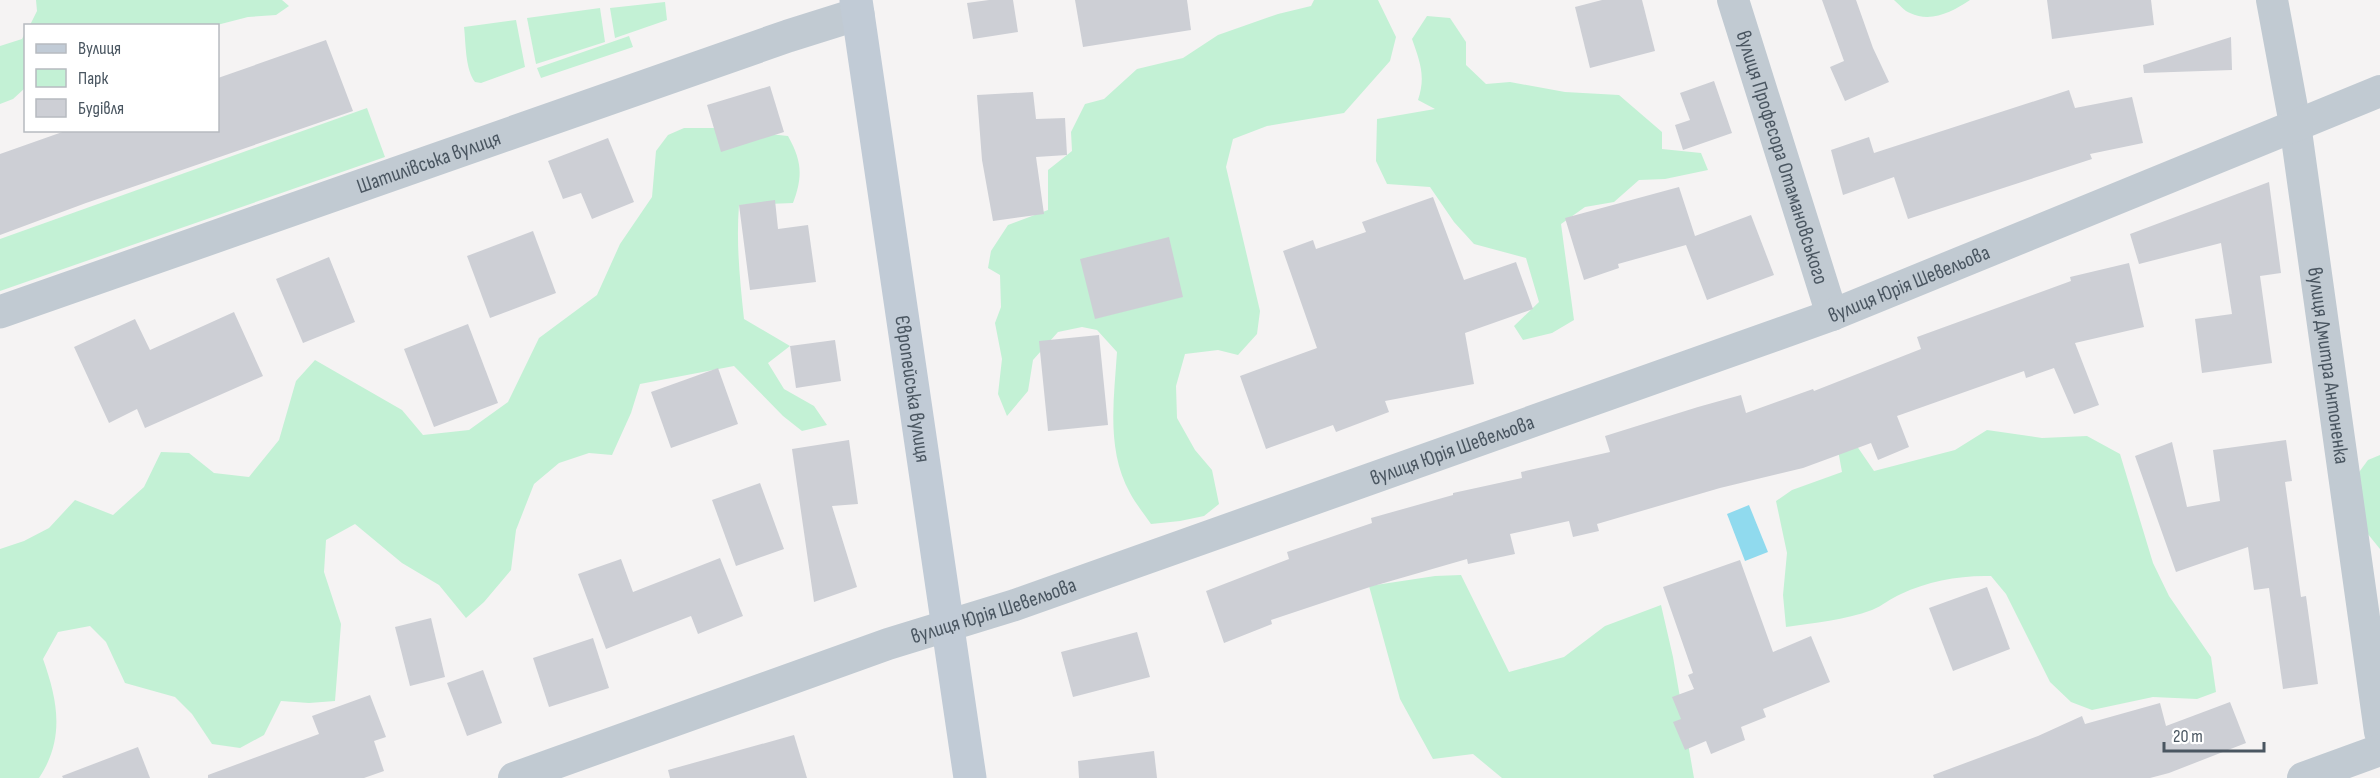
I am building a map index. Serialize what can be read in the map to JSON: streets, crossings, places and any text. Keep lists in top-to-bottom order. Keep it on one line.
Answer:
{"streets":{"main road":["Європейська вулиця"],"street":["вулиця Професора Отамановського","Шатилівська вулиця","вулиця Юрія Шевельова","вулиця Дмитра Антоненка"]},"crossings":[["вулиця Професора Отамановського","вулиця Юрія Шевельова"],["Шатилівська вулиця","Європейська вулиця"],["вулиця Юрія Шевельова","вулиця Дмитра Антоненка"],["вулиця Юрія Шевельова","Європейська вулиця"]],"legend":["Вулиця","Парк","Будівля"],"scale_bar":"20 m"}
